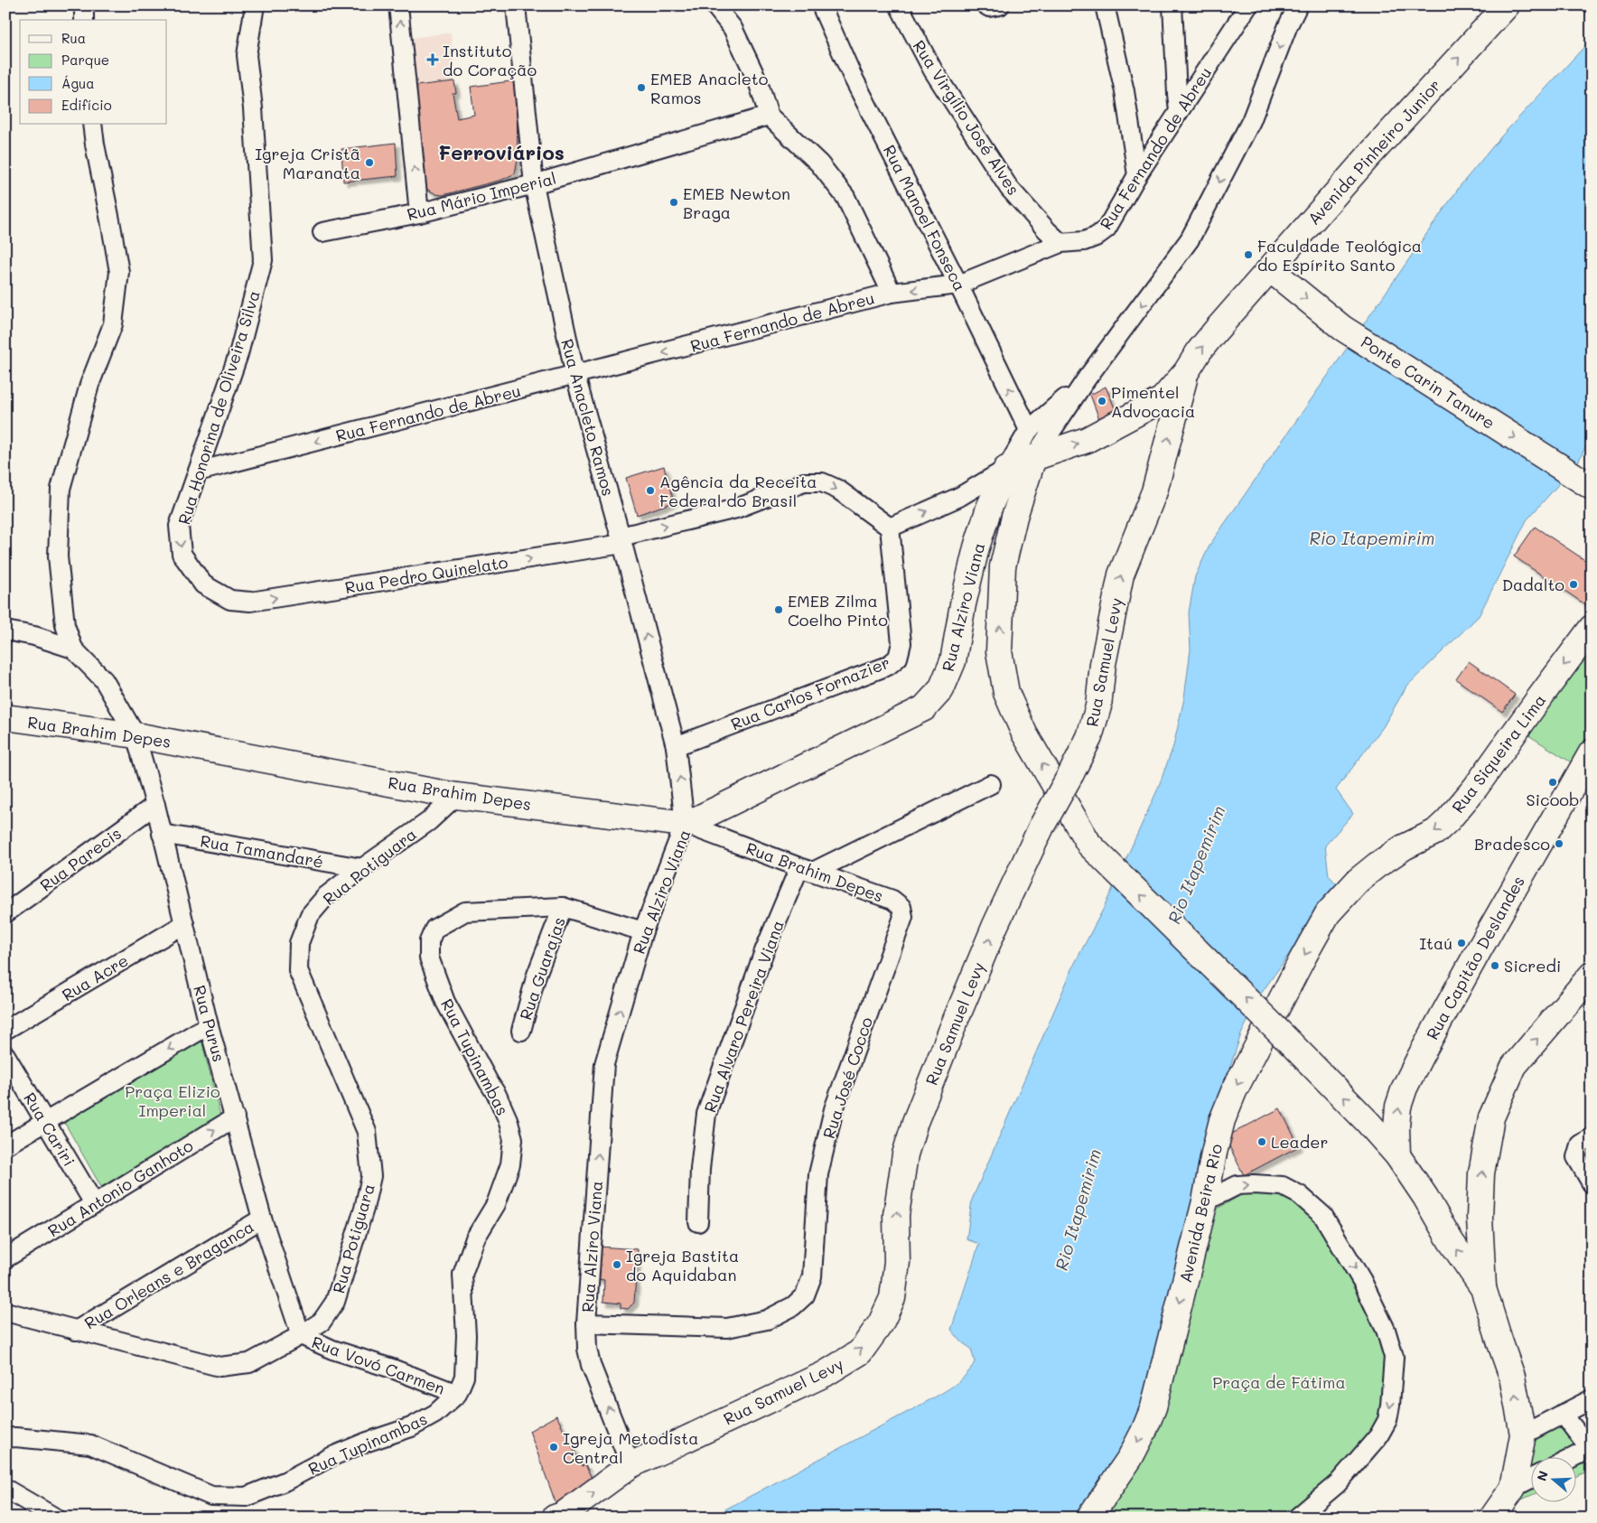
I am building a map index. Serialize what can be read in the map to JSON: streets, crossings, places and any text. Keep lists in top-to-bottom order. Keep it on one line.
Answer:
{"streets":{"main road":["Avenida Pinheiro Junior","Ponte Carin Tanure","Rua Alziro Viana","Rua Samuel Levy","Rua Brahim Depes","Rua Siqueira Lima","Rua Capitão Deslandes","Avenida Beira Rio"],"street":["Rua Virgílio José Alves","Rua Fernando de Abreu","Rua Mário Imperial","Rua Manoel Fonseca","Rua Honorina de Oliveira Silva","Rua Anacleto Ramos","Rua Pedro Quinelato","Rua Carlos Fornazier","Rua Tamandaré","Rua Parecis","Rua Potiguara","Rua Guarajas","Rua Acre","Rua Alvaro Pereira Viana","Rua Purus","Rua Tupinambas","Rua José Cocco","Rua Cariri","Rua Antonio Ganhoto","Rua Orleans e Braganca","Rua Vovó Carmen"]},"crossings":[["Rua Virgílio José Alves","Rua Fernando de Abreu"],["Rua Fernando de Abreu","Rua Manoel Fonseca"],["Rua Fernando de Abreu","Rua Honorina de Oliveira Silva"],["Rua Fernando de Abreu","Rua Anacleto Ramos"],["Avenida Pinheiro Junior","Ponte Carin Tanure"],["Avenida Pinheiro Junior","Rua Alziro Viana"],["Avenida Pinheiro Junior","Rua Samuel Levy"],["Rua Mário Imperial","Rua Anacleto Ramos"],["Rua Honorina de Oliveira Silva","Rua Pedro Quinelato"],["Rua Anacleto Ramos","Rua Pedro Quinelato"],["Rua Anacleto Ramos","Rua Alziro Viana"],["Rua Anacleto Ramos","Rua Carlos Fornazier"],["Rua Anacleto Ramos","Rua Brahim Depes"],["Rua Pedro Quinelato","Rua Carlos Fornazier"],["Rua Alziro Viana","Rua Samuel Levy"],["Rua Alziro Viana","Rua Brahim Depes"],["Rua Alziro Viana","Rua Tupinambas"],["Rua Alziro Viana","Rua José Cocco"],["Rua Brahim Depes","Rua Potiguara"],["Rua Brahim Depes","Rua Alvaro Pereira Viana"],["Rua Brahim Depes","Rua Purus"],["Rua Brahim Depes","Rua José Cocco"],["Rua Siqueira Lima","Avenida Beira Rio"],["Rua Tamandaré","Rua Potiguara"],["Rua Tamandaré","Rua Purus"],["Rua Parecis","Rua Purus"],["Rua Potiguara","Rua Purus"],["Rua Potiguara","Rua Orleans e Braganca"],["Rua Potiguara","Rua Vovó Carmen"],["Rua Guarajas","Rua Tupinambas"],["Rua Acre","Rua Purus"],["Rua Purus","Rua Antonio Ganhoto"],["Rua Purus","Rua Orleans e Braganca"],["Rua Purus","Rua Vovó Carmen"],["Rua Tupinambas","Rua Vovó Carmen"],["Rua Cariri","Rua Antonio Ganhoto"]],"one_way":["Rua Fernando de Abreu","Avenida Pinheiro Junior","Ponte Carin Tanure","Rua Pedro Quinelato","Rua Alziro Viana","Rua Samuel Levy","Rua Siqueira Lima","Avenida Beira Rio"],"districts":["Ferroviários"],"water":["Rio Itapemirim"],"parks":["Praça Elizio Imperial","Praça de Fátima"],"places":{"health":["Instituto do Coração"],"other":["EMEB Anacleto Ramos","Igreja Cristã Maranata","EMEB Newton Braga","Faculdade Teológica do Espírito Santo","Pimentel Advocacia","Agência da Receita Federal do Brasil","Dadalto","EMEB Zilma Coelho Pinto","Sicoob","Bradesco","Itaú","Sicredi","Leader","Igreja Bastita do Aquidaban","Igreja Metodista Central"]},"legend":["Rua","Parque","Água","Edifício"],"north":"left"}
